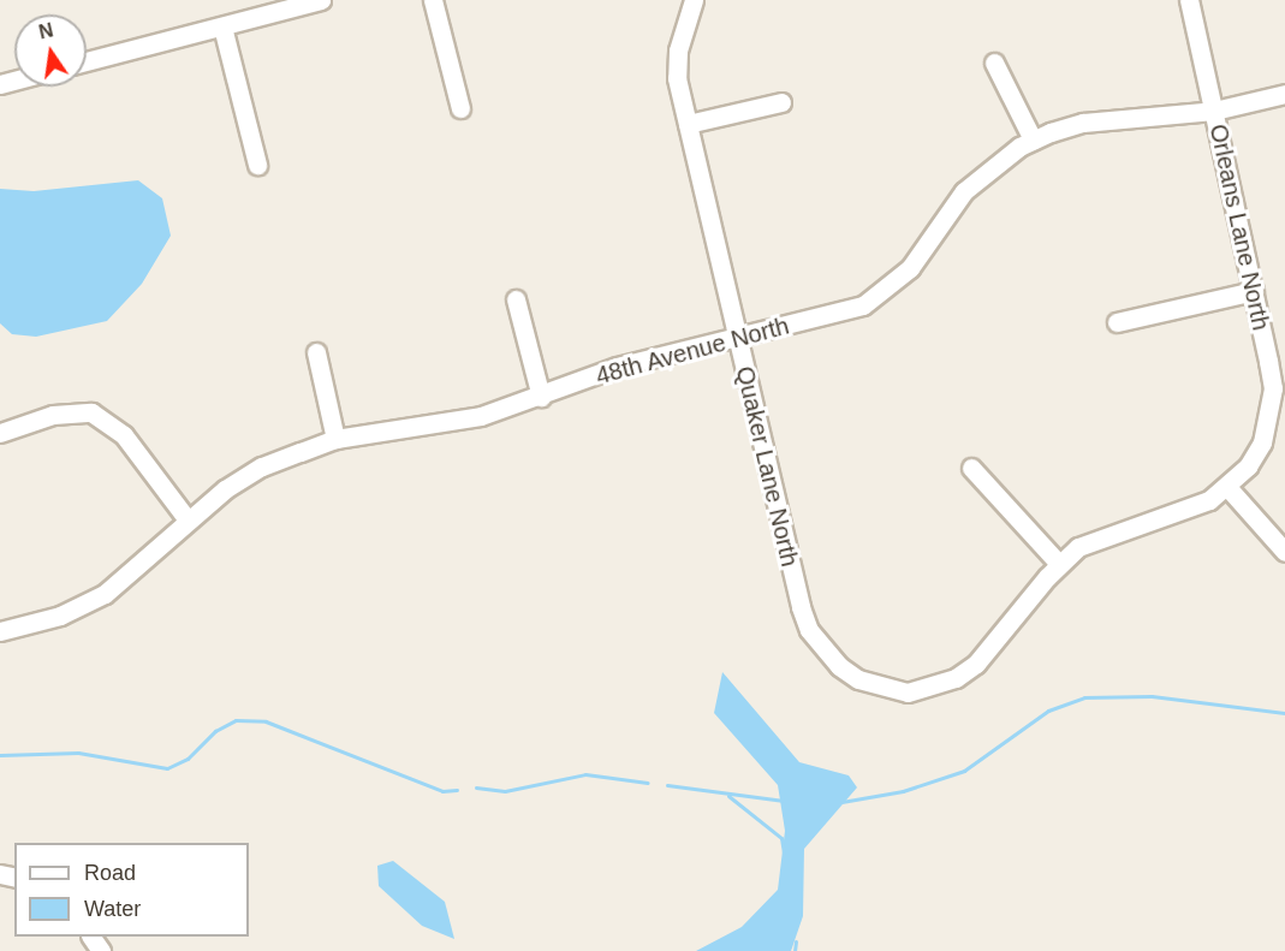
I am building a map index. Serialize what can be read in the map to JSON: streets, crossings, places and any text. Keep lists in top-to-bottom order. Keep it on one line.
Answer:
{"streets":{"street":["Orleans Lane North","48th Avenue North","Quaker Lane North"]},"crossings":[["Orleans Lane North","48th Avenue North"],["48th Avenue North","Quaker Lane North"]],"legend":["Road","Water"],"north":"top"}
